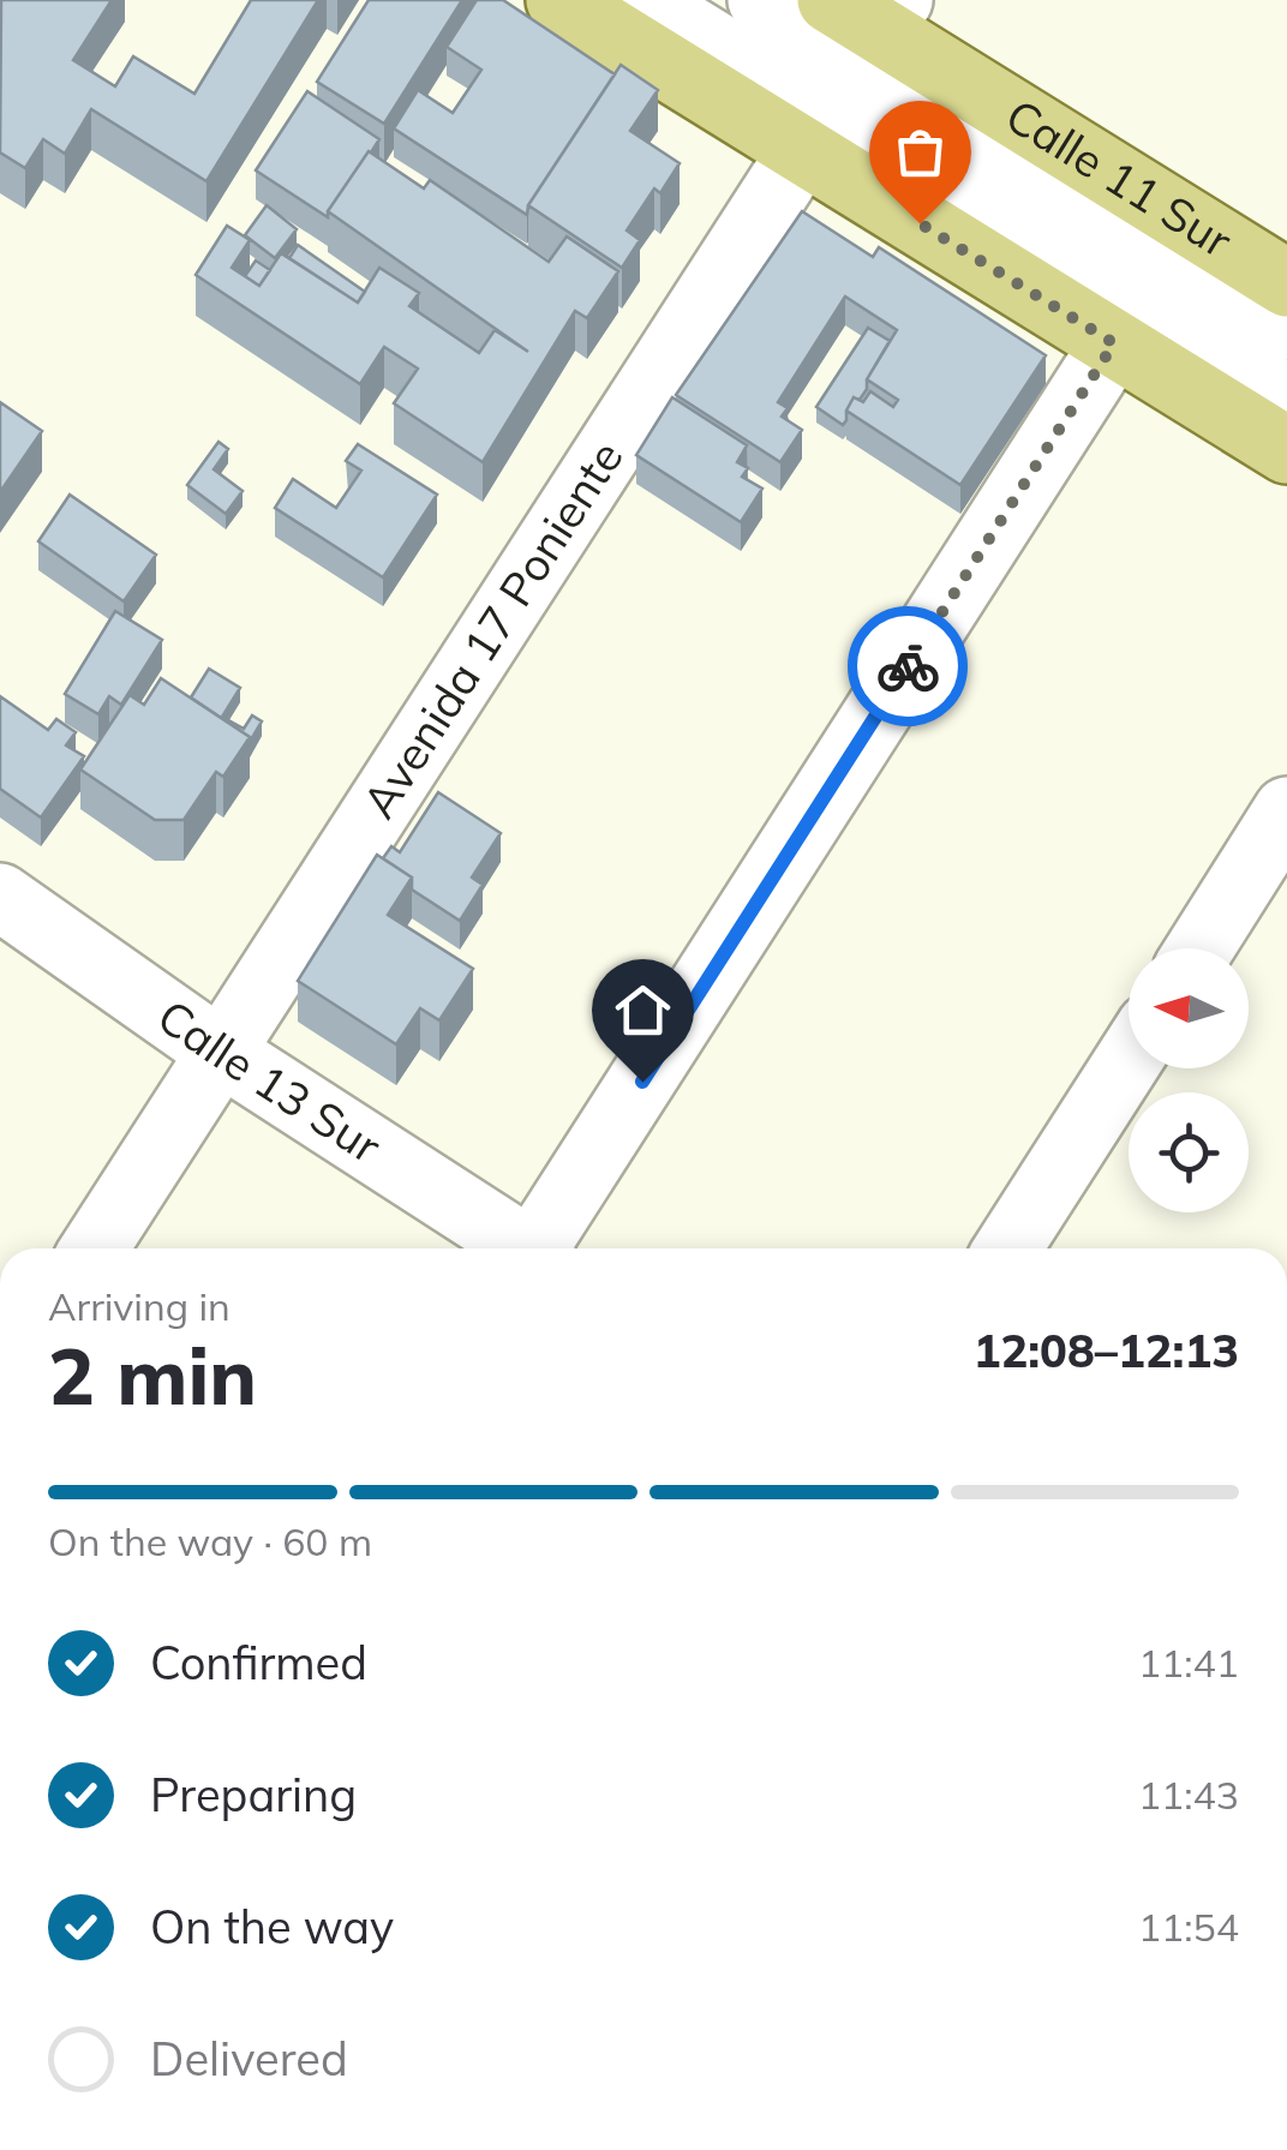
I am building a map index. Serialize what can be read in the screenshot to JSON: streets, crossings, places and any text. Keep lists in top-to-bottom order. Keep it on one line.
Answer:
{"streets":{"main road":["Calle 11 Sur"],"street":["Avenida 17 Poniente","Calle 13 Sur"]},"crossings":[["Calle 11 Sur","Avenida 17 Poniente"],["Avenida 17 Poniente","Calle 13 Sur"]],"north":"left","page":{"heading":["2 min","Arriving in","12:08–12:13"],"bar":"On the way · 60 m","list":[["Confirmed","11:41"],["Preparing","11:43"],["On the way","11:54"],"Delivered"]}}
